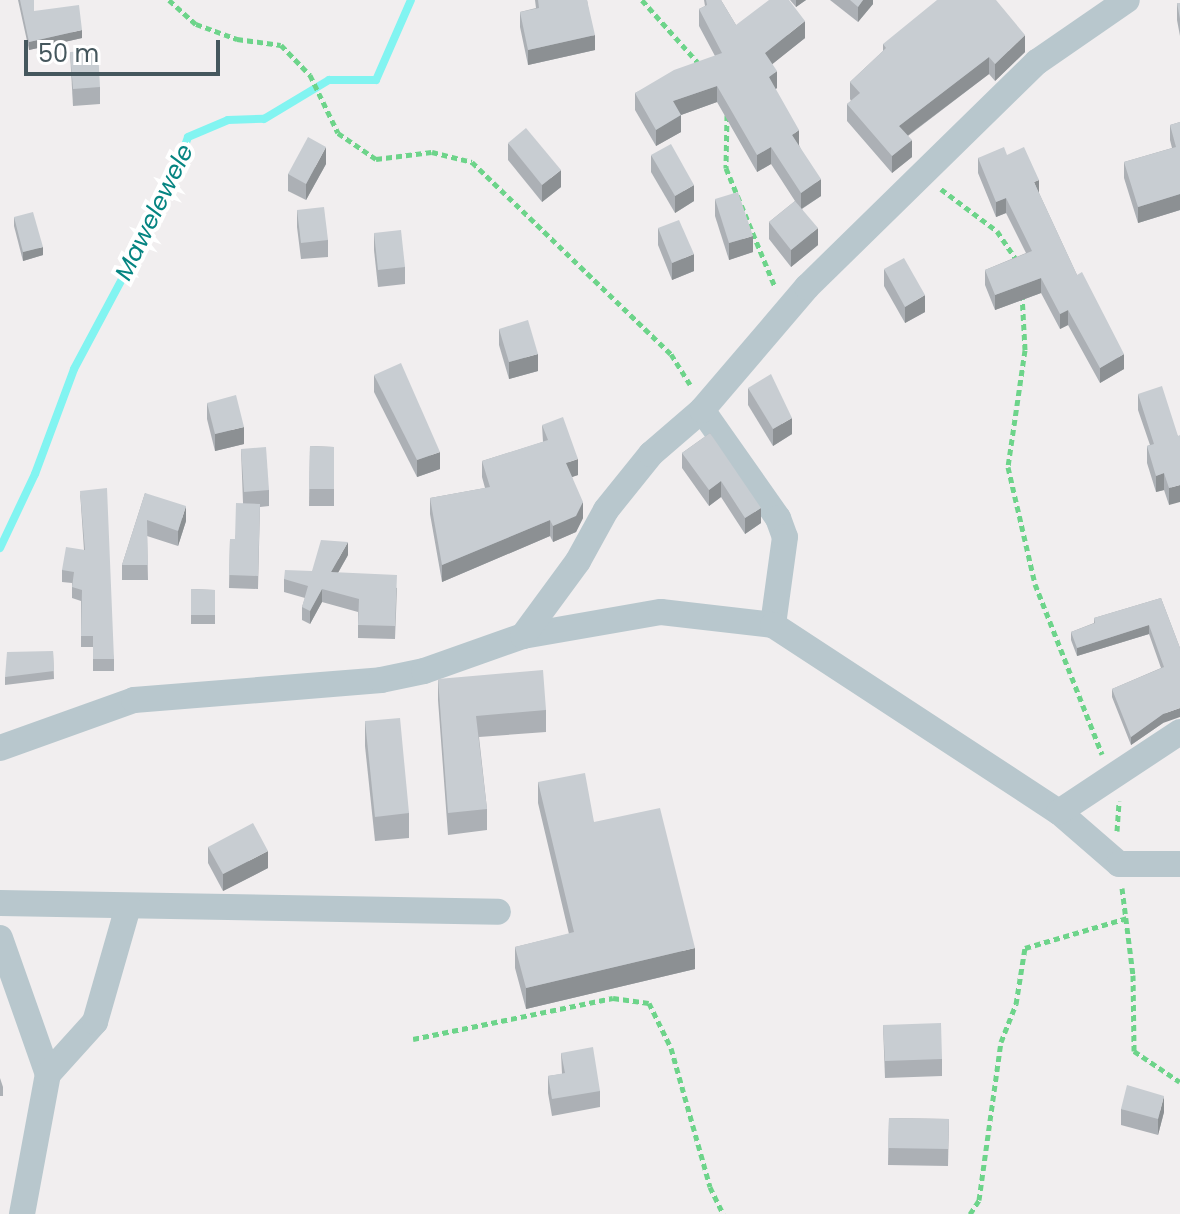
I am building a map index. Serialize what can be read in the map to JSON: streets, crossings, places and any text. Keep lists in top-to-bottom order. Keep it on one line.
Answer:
{"water":["Mawelewele"],"scale_bar":"50 m"}
